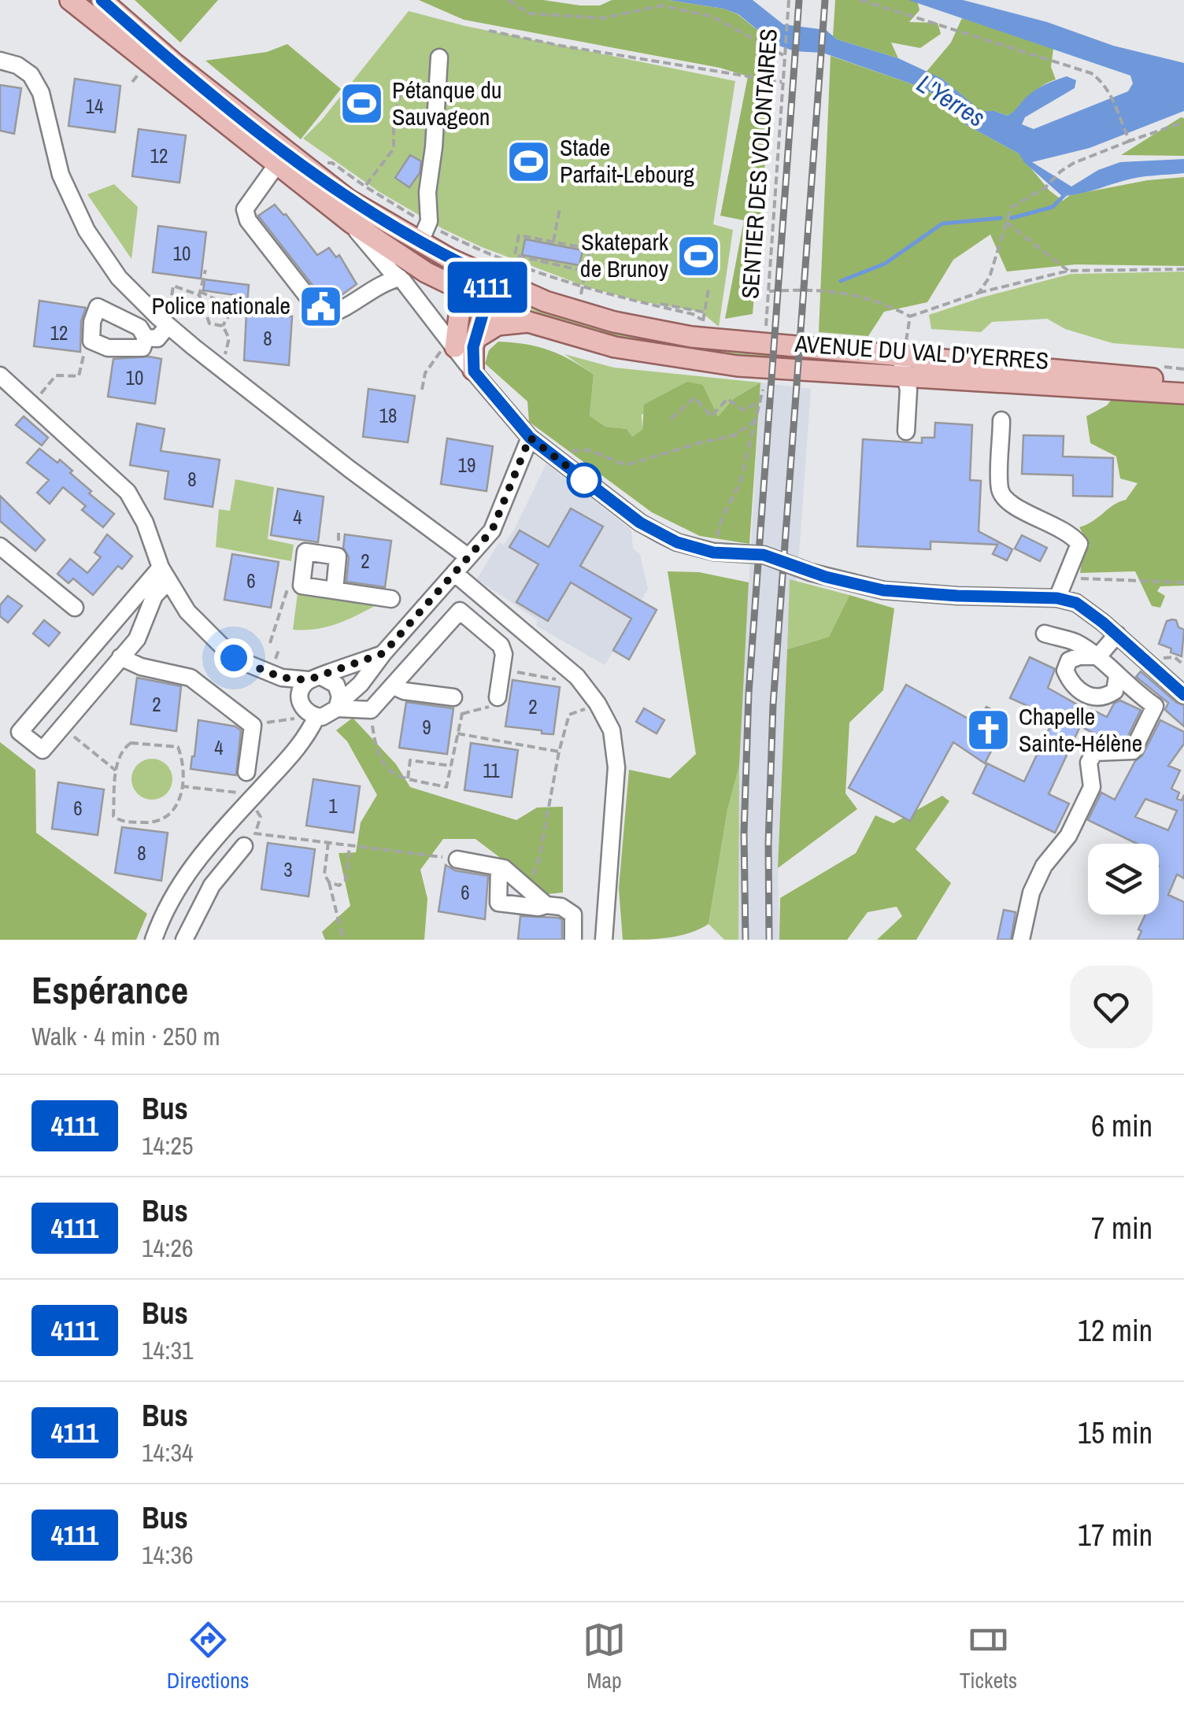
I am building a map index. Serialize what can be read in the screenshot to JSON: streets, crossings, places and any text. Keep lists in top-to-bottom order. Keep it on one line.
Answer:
{"streets":{"main road":["AVENUE DU VAL D'YERRES"],"path":["SENTIER DES VOLONTAIRES"]},"water":["L'Yerres"],"places":{"sports":["Pétanque du Sauvageon","Stade Parfait-Lebourg","Skatepark de Brunoy"],"public building":["Police nationale"],"church":["Chapelle Sainte-Hélène"]},"lines":["bus line 4111"],"house_numbers":["14","12","10","12","8","10","18","19","8","4","2","6","2","2","9","4","11","1","6","8","3","6"],"page":{"on_map":"4111","heading":["Espérance","Walk · 4 min · 250 m"],"list":[{"mark":"4111","name":"Bus","note":"14:25","value":"6 min"},{"mark":"4111","name":"Bus","note":"14:26","value":"7 min"},{"mark":"4111","name":"Bus","note":"14:31","value":"12 min"},{"mark":"4111","name":"Bus","note":"14:34","value":"15 min"},{"mark":"4111","name":"Bus","note":"14:36","value":"17 min"}],"tabs":["Directions","Map","Tickets"]}}
